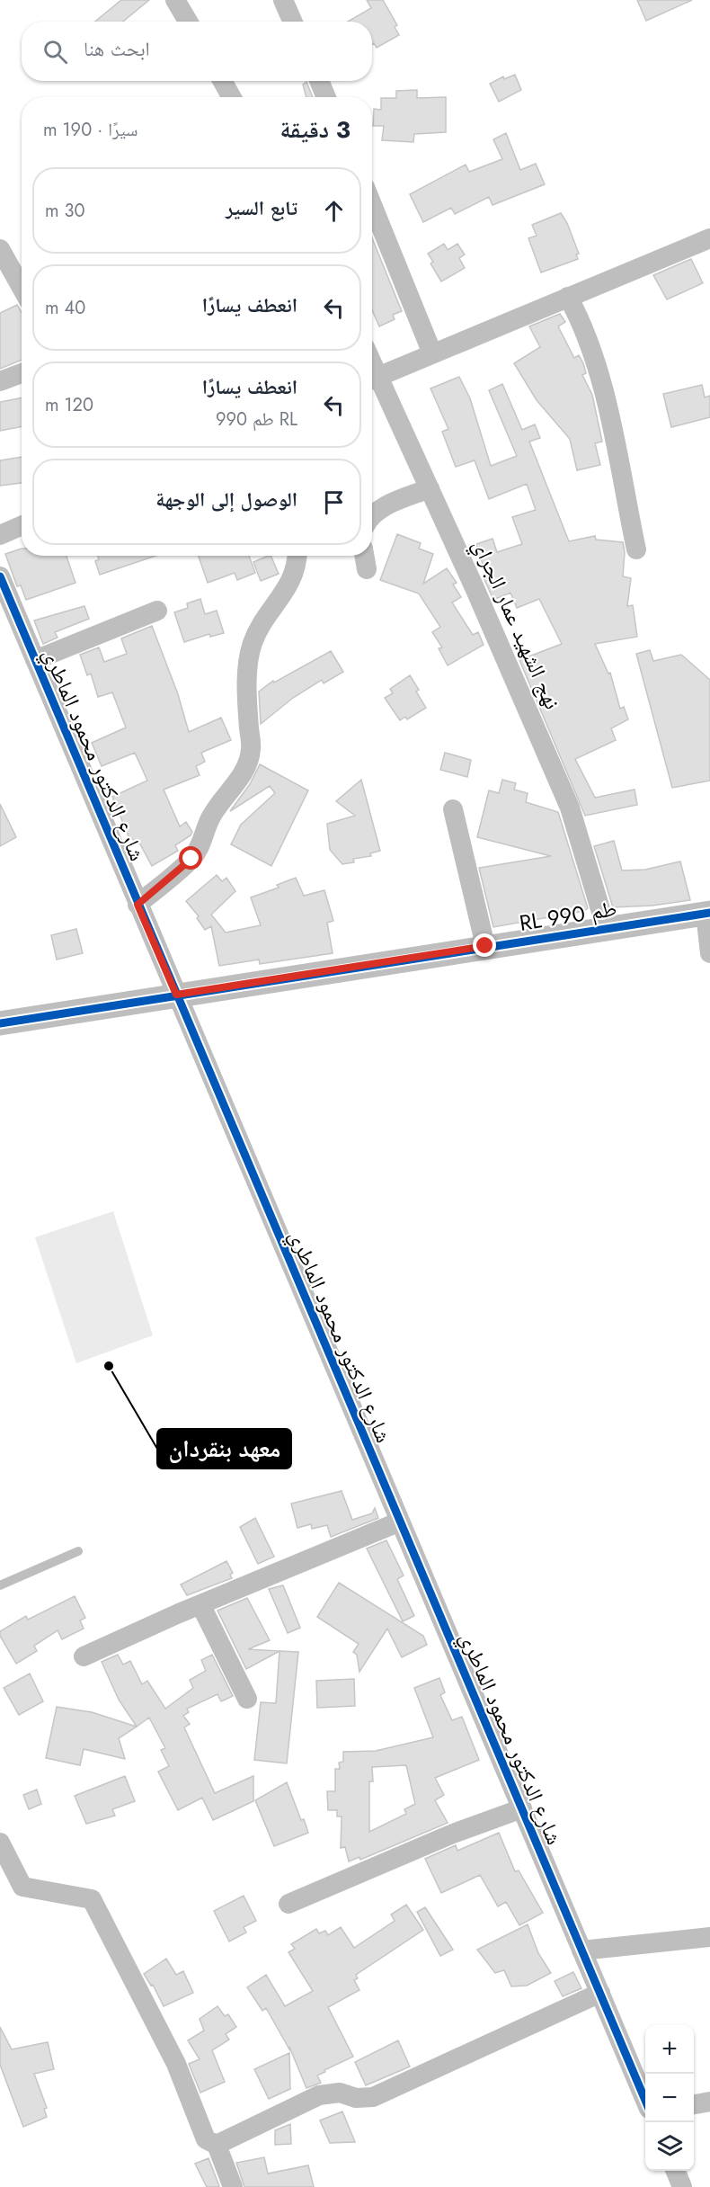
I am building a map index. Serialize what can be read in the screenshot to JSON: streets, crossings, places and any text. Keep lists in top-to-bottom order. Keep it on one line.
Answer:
{"streets":{"street":["نهج الشهيد عمار الجراي","شارع الدكتور محمود الماطري","RL طم 990"]},"crossings":[["نهج الشهيد عمار الجراي","RL طم 990"],["شارع الدكتور محمود الماطري","RL طم 990"]],"places":["معهد بنقردان"],"page":{"search":"ابحث هنا","heading":["3 دقيقة","سيرًا · 190 m"],"list":[["تابع السير","30 m"],["انعطف يسارًا","40 m"],["انعطف يسارًا","RL طم 990","120 m"],"الوصول إلى الوجهة"],"map_buttons":["+","−"]}}
